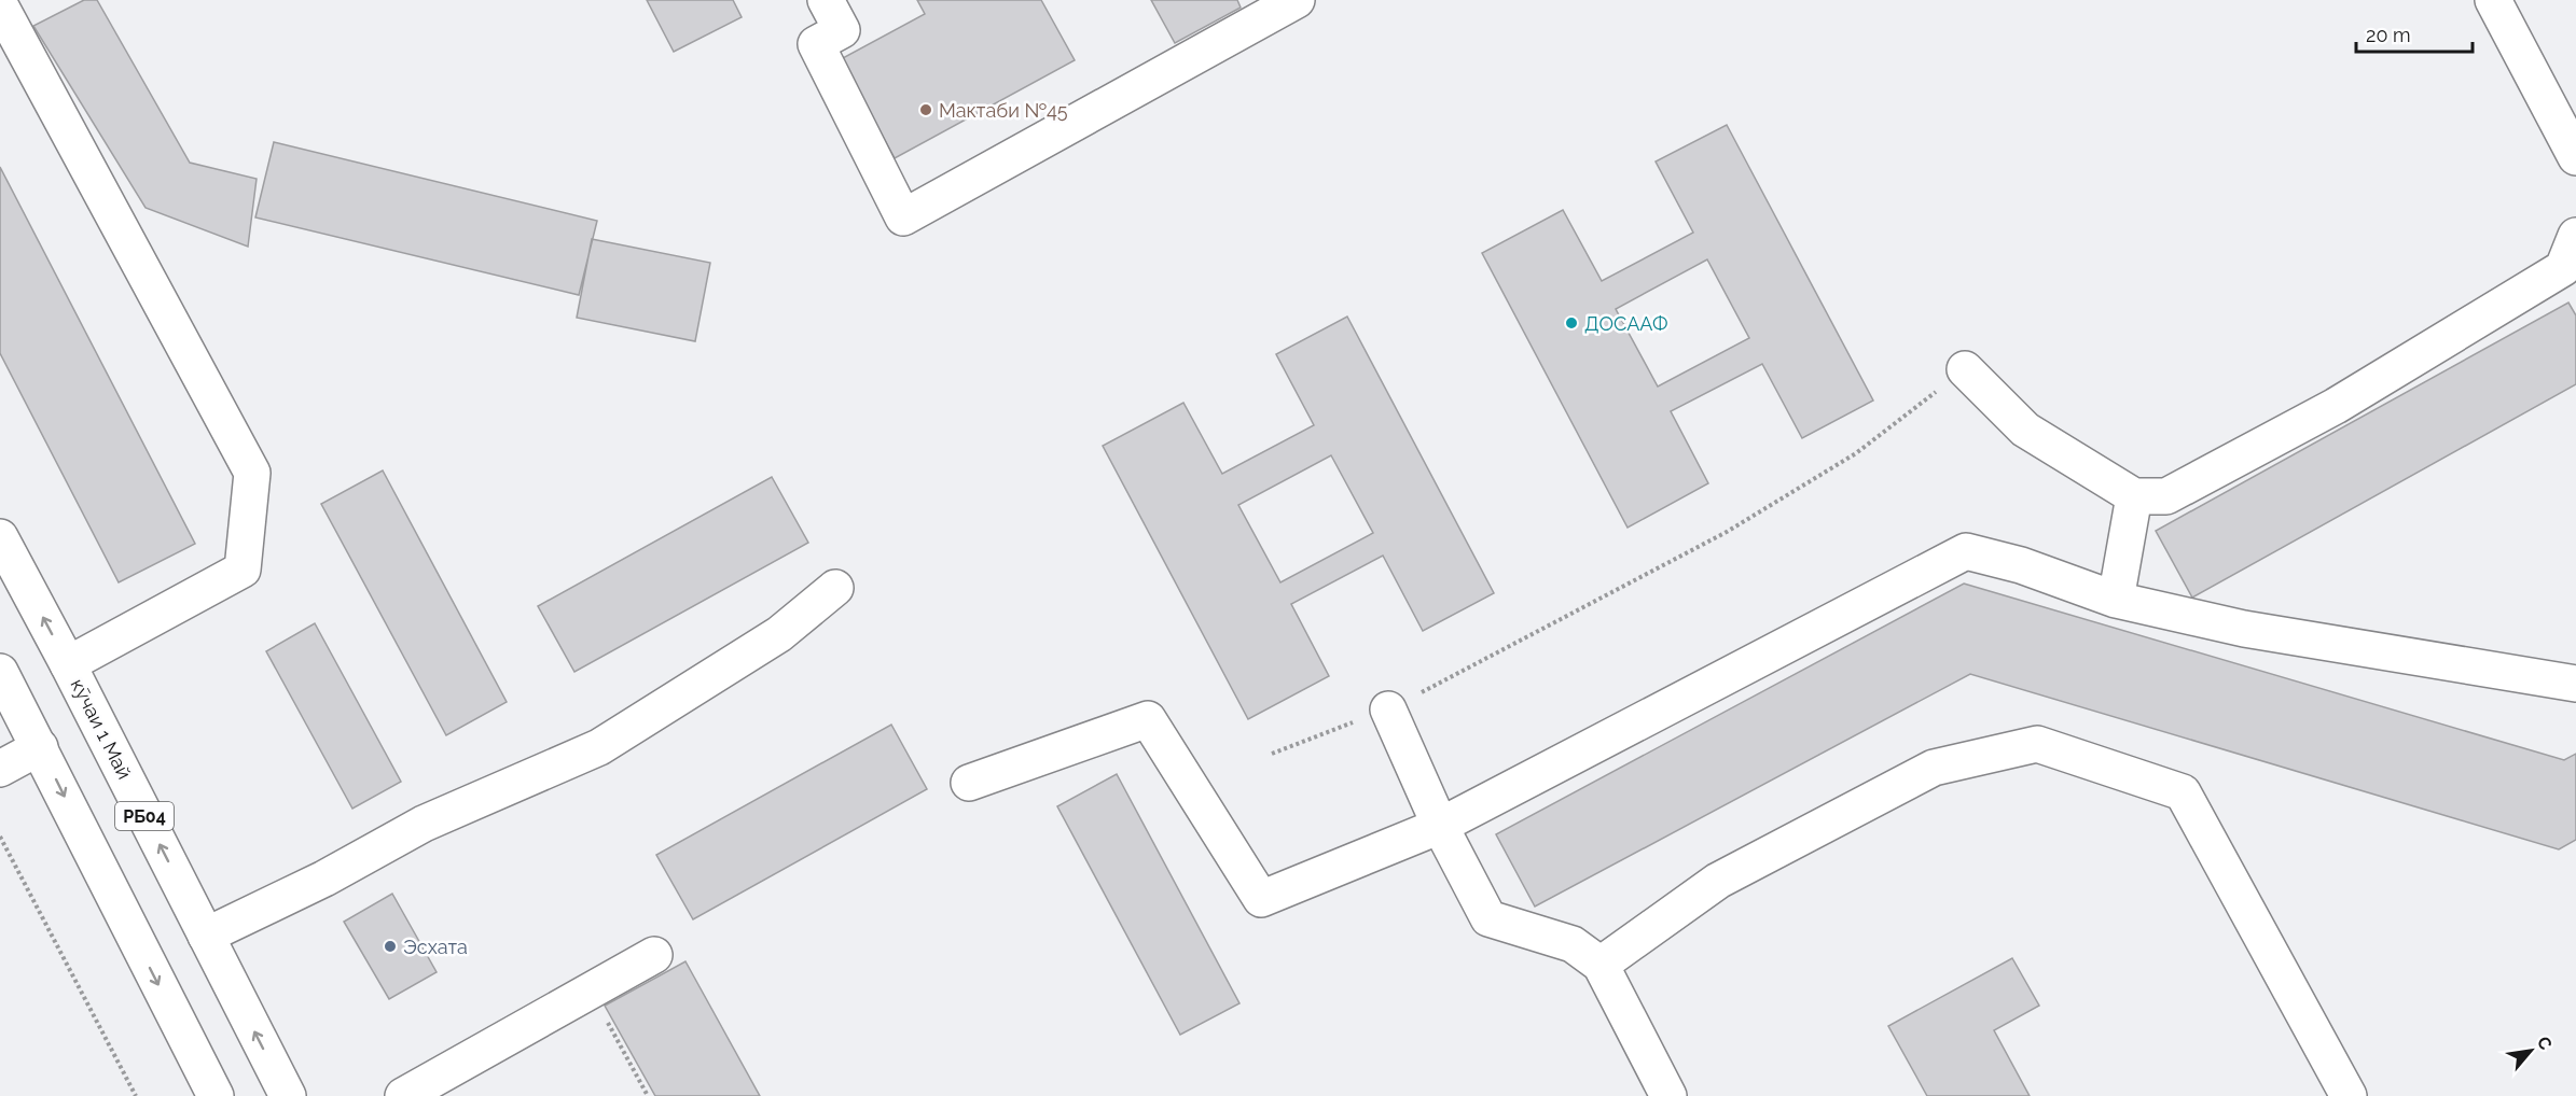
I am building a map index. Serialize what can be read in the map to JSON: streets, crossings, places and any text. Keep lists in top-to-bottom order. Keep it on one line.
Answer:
{"streets":{"street":["кӯчаи 1 Май","РБ04"]},"places":["Мактаби №45","ДОСААФ","Эсхата"],"scale_bar":"20 m","north":"top right"}
